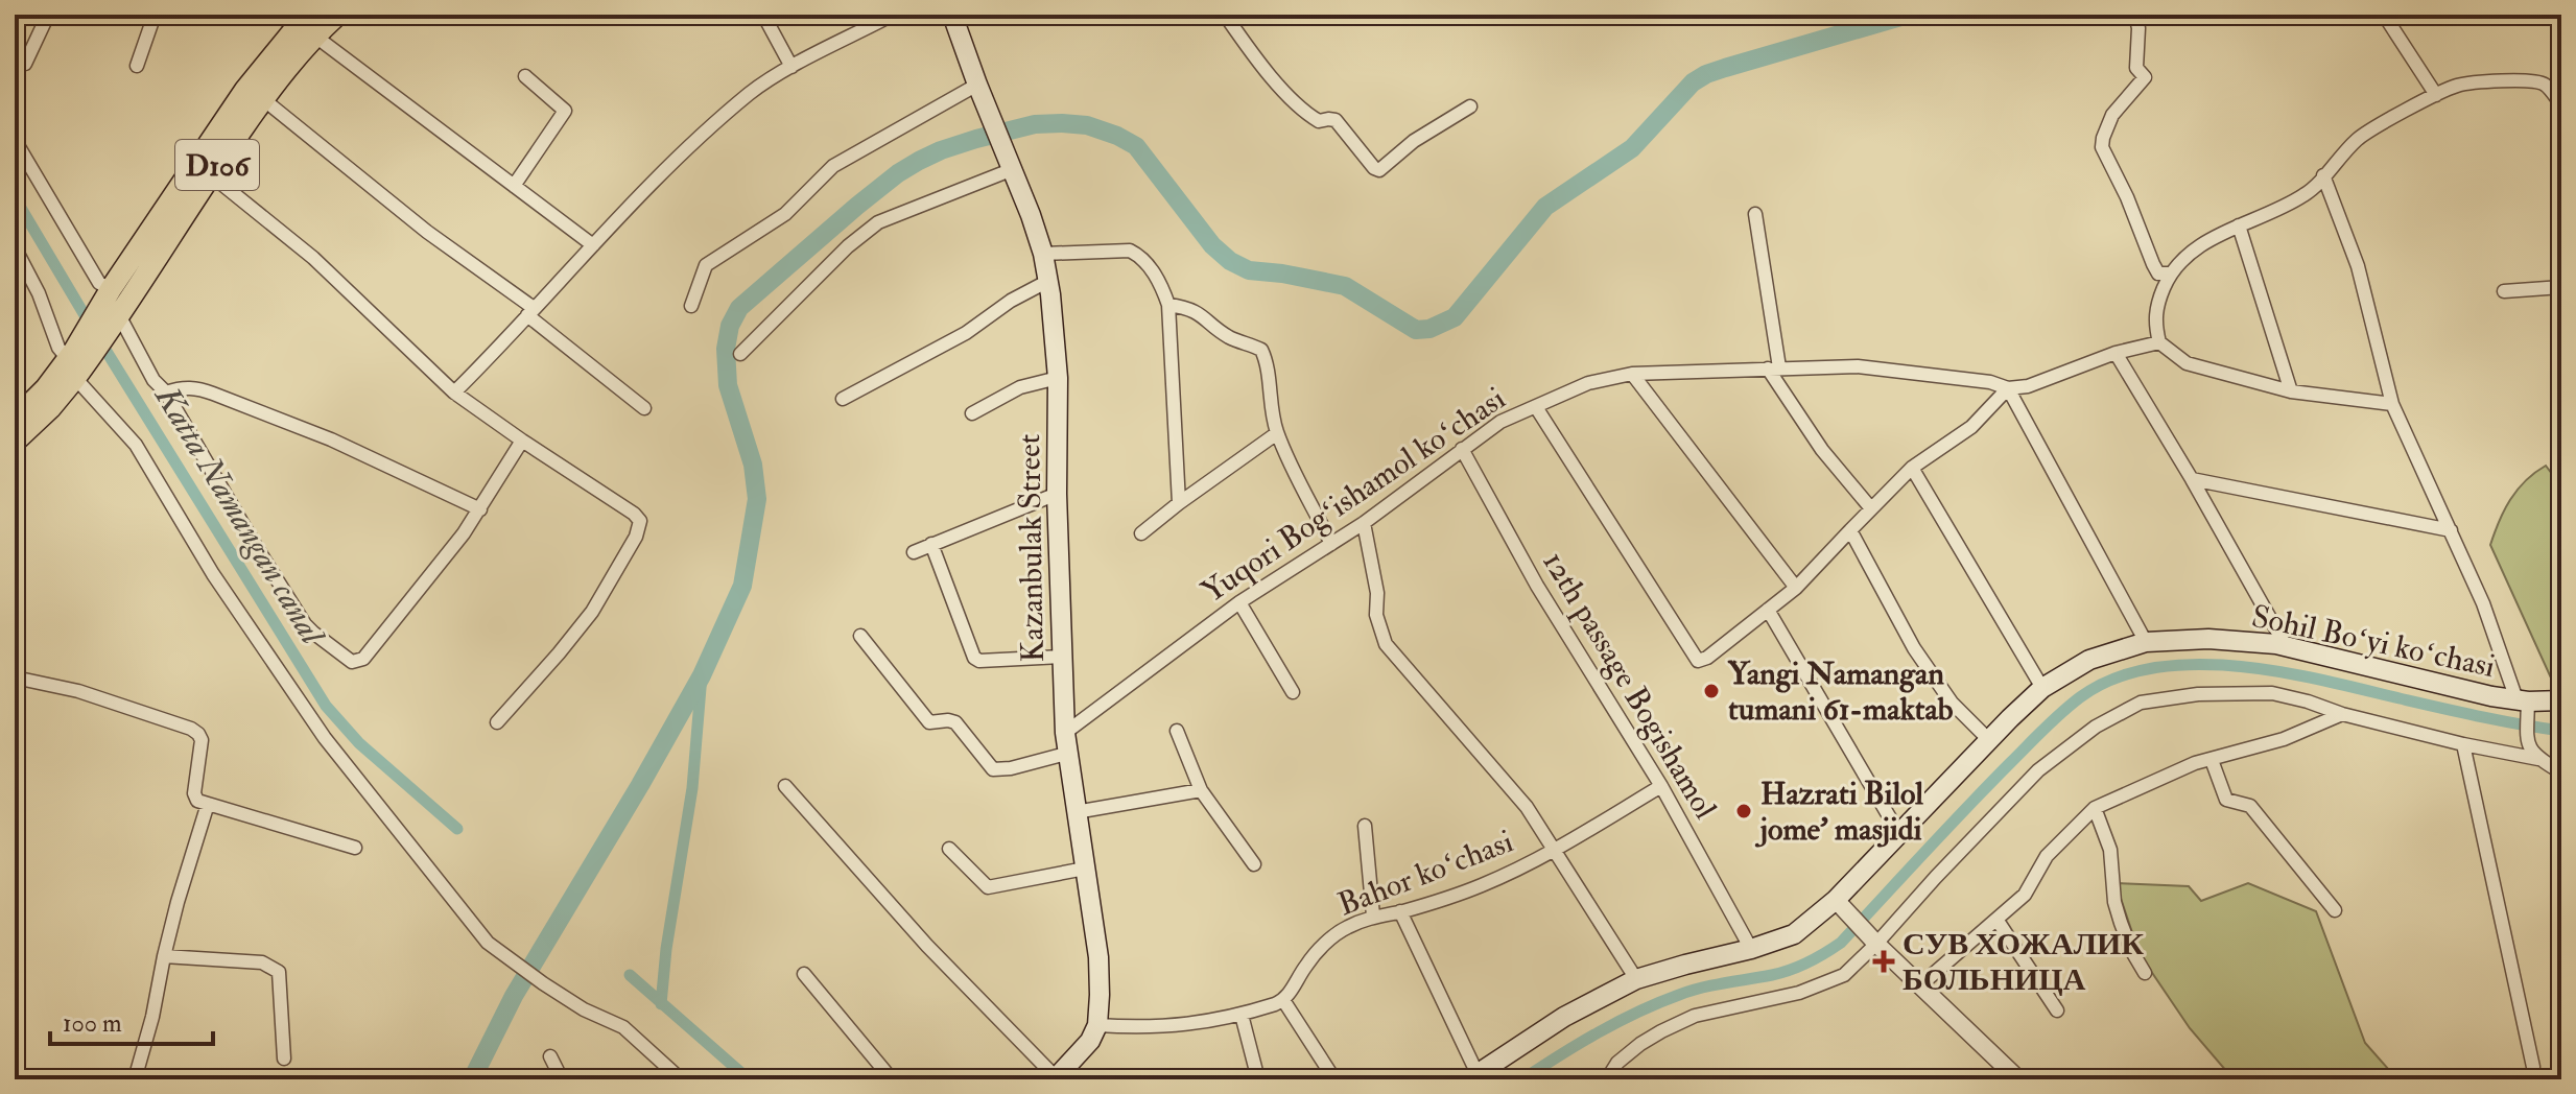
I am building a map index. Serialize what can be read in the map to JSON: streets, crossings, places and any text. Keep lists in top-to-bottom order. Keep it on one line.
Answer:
{"streets":{"main road":["D106","Kazanbulak Street","Sohil Boʻyi koʻchasi"],"street":["Yuqori Bogʻishamol koʻchasi","12th passage Bogishamol","Bahor koʻchasi"]},"crossings":[["Yuqori Bogʻishamol koʻchasi","Kazanbulak Street"],["Yuqori Bogʻishamol koʻchasi","12th passage Bogishamol"],["Sohil Boʻyi koʻchasi","12th passage Bogishamol"],["12th passage Bogishamol","Bahor koʻchasi"]],"water":["Katta Namangan canal"],"places":{"other":["Yangi Namangan tumani 61-maktab","Hazrati Bilol jome’ masjidi"],"health":["СУВ ХОЖАЛИК БОЛЬНИЦА"]},"scale_bar":"100 m"}
